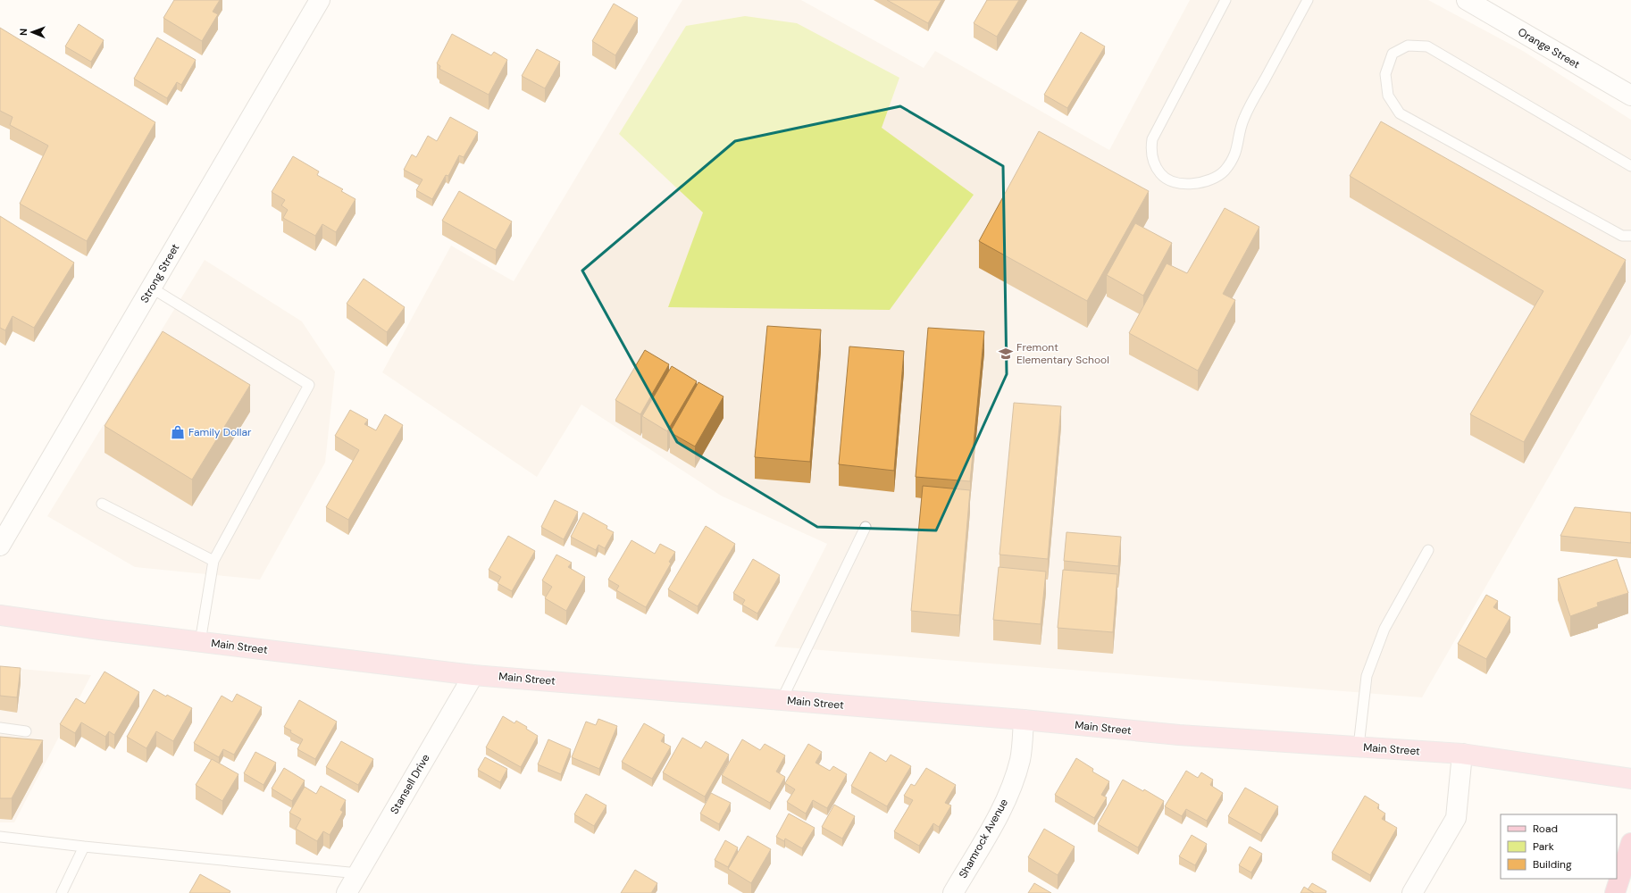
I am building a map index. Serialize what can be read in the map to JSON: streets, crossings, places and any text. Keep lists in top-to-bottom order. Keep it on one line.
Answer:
{"streets":{"main road":["Main Street"],"street":["Orange Street","Strong Street","Stansell Drive","Shamrock Avenue"]},"crossings":[["Main Street","Stansell Drive"],["Main Street","Shamrock Avenue"]],"places":{"school or university":["Fremont Elementary School"],"shop":["Family Dollar"]},"legend":["Road","Park","Building"],"north":"left"}
